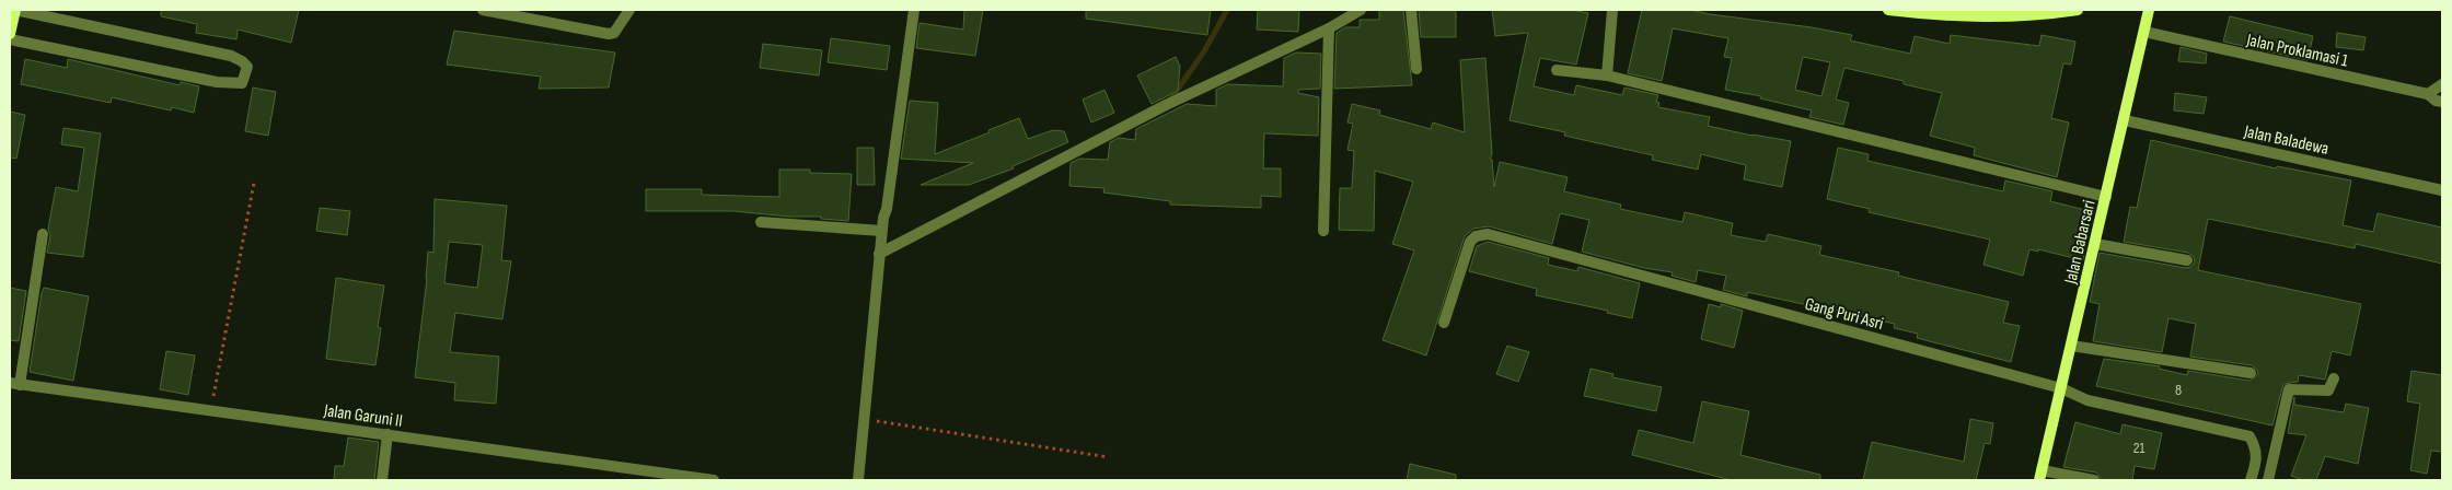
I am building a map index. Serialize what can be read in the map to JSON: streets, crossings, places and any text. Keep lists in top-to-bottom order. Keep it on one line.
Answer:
{"streets":{"street":["Jalan Proklamasi 1","Jalan Baladewa","Jalan Babarsari","Gang Puri Asri","Jalan Garuni II"]},"crossings":[["Jalan Proklamasi 1","Jalan Babarsari"],["Jalan Baladewa","Jalan Babarsari"],["Jalan Babarsari","Gang Puri Asri"]],"house_numbers":["8","21"]}
